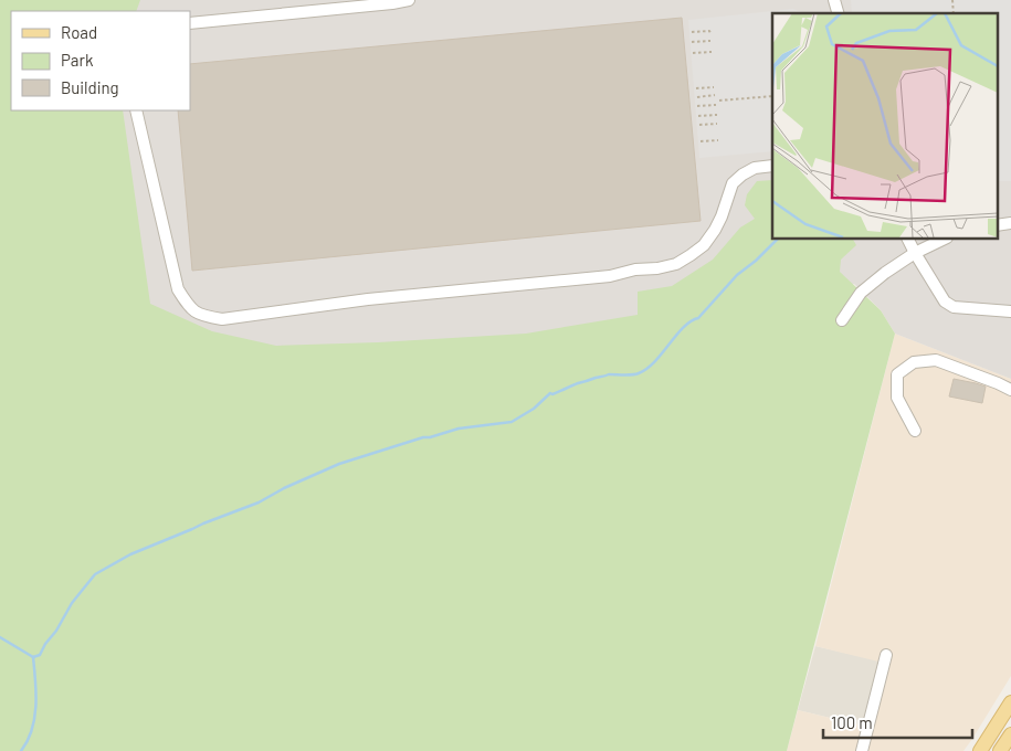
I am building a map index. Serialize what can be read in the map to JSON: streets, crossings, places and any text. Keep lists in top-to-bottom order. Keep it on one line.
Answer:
{"legend":["Road","Park","Building"],"scale_bar":"100 m"}
